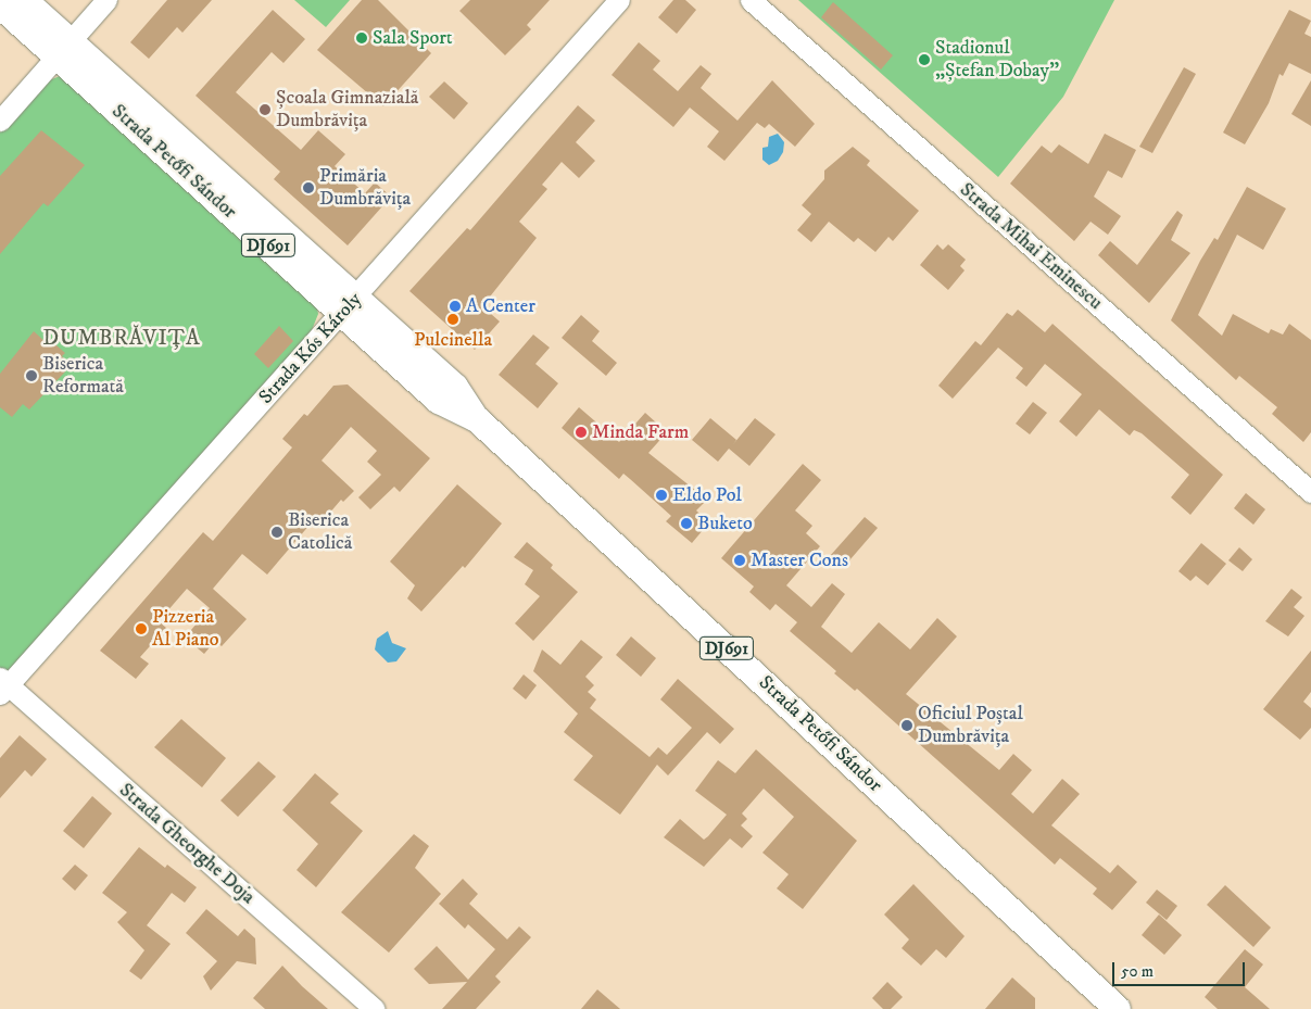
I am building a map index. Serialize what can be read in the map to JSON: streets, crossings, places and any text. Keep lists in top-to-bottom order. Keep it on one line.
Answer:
{"streets":{"main road":["Strada Petőfi Sándor","DJ691"],"street":["Strada Mihai Eminescu","Strada Kós Károly","Strada Gheorghe Doja"]},"crossings":[["Strada Petőfi Sándor","Strada Kós Károly"],["Strada Kós Károly","Strada Gheorghe Doja"]],"districts":["DUMBRĂVIȚA"],"places":["Sala Sport","Stadionul „Ștefan Dobay”","Școala Gimnazială Dumbrăvița","Primăria Dumbrăvița","A Center","Pulcinella","Biserica Reformată","Minda Farm","Eldo Pol","Buketo","Biserica Catolică","Master Cons","Pizzeria Al Piano","Oficiul Poștal Dumbrăvița"],"scale_bar":"50 m"}
